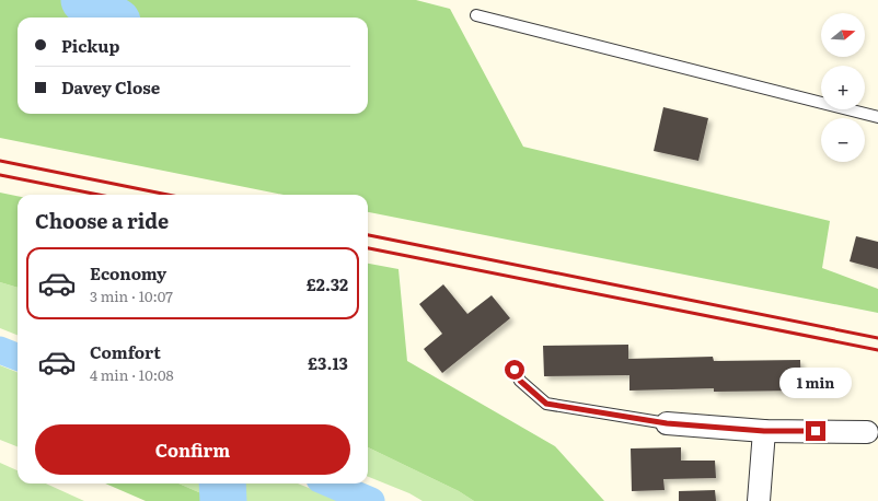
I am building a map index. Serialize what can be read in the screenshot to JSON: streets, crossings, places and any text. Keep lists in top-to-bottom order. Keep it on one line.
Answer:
{"north":"right","page":{"map_buttons":["+","−"],"banner":["Pickup","Davey Close"],"heading":"Choose a ride","list":[{"name":"Economy","note":"3 min · 10:07","value":"£2.32"},{"name":"Comfort","note":"4 min · 10:08","value":"£3.13"}],"bubble":"1 min","buttons":"Confirm"}}
